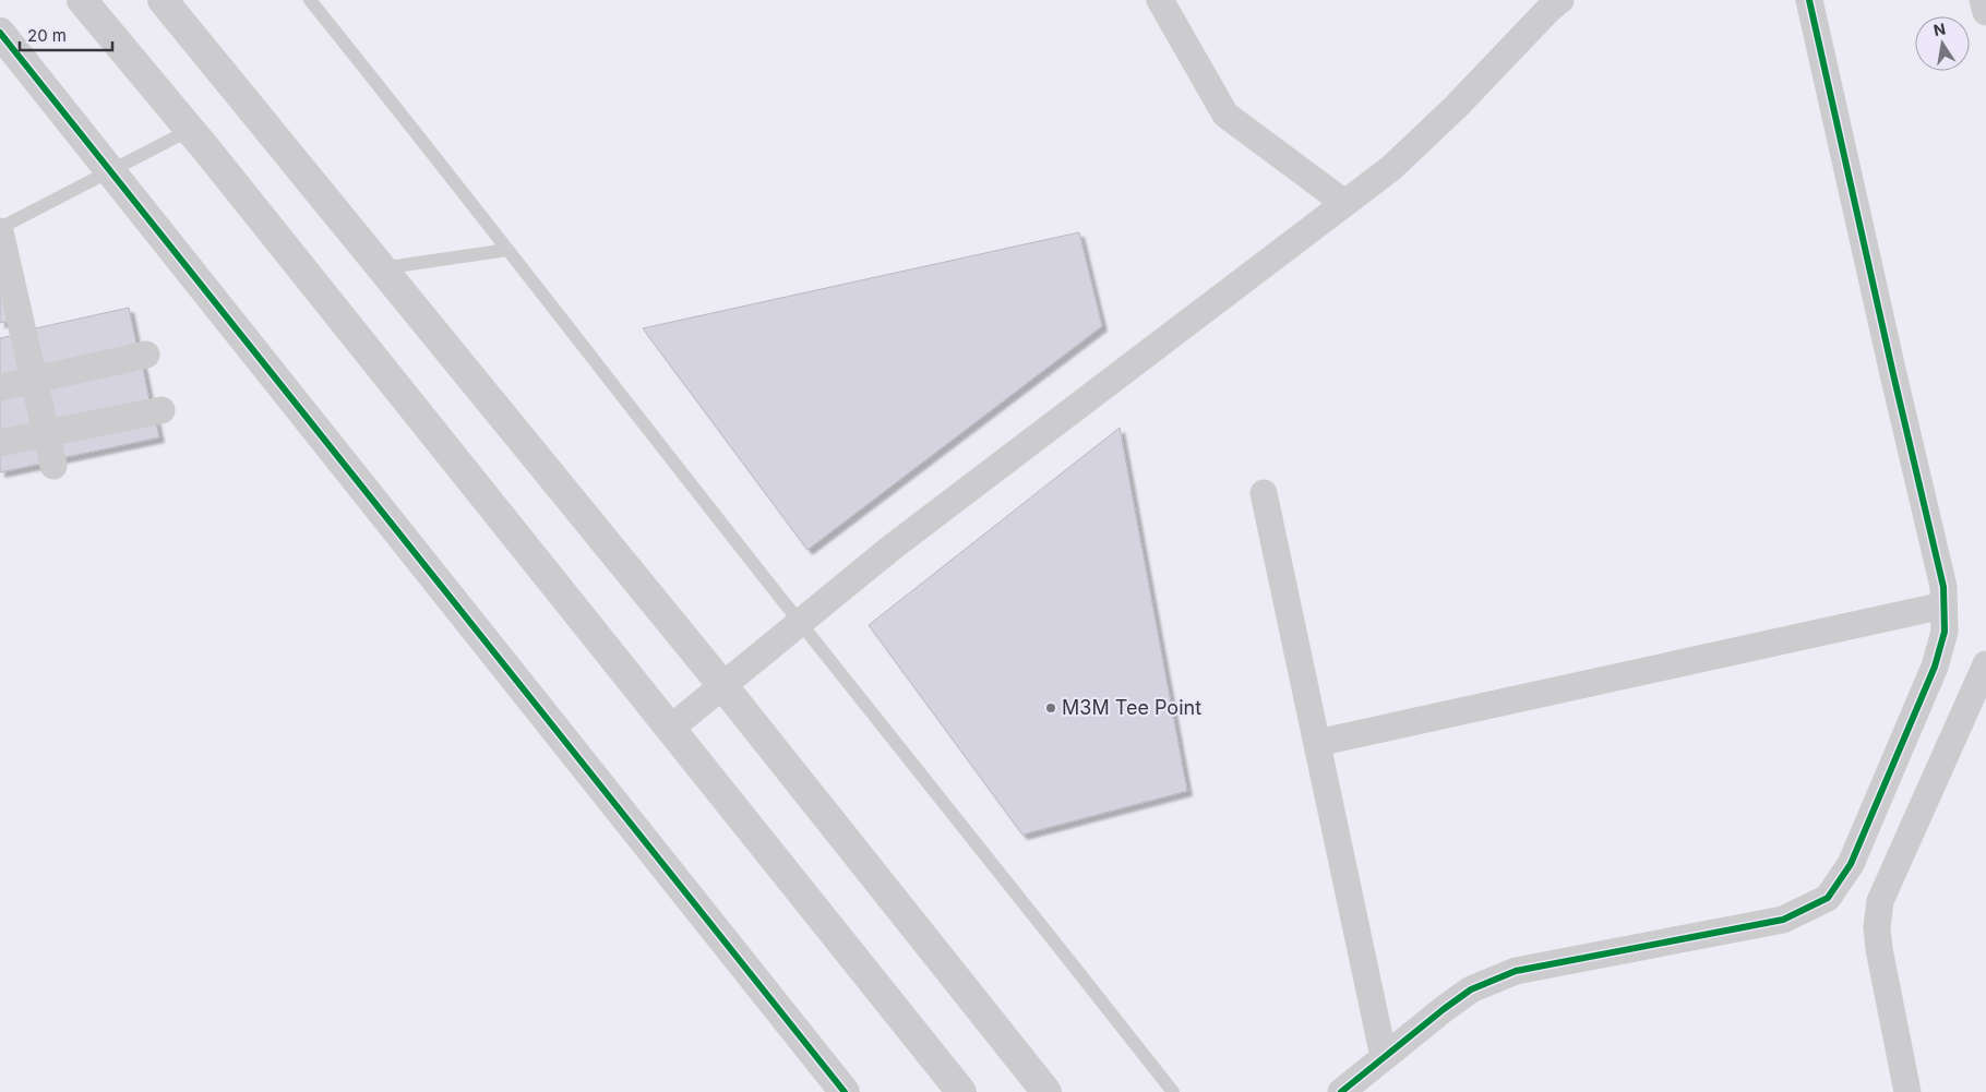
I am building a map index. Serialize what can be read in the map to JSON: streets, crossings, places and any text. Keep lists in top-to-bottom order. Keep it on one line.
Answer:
{"places":["M3M Tee Point"],"scale_bar":"20 m","north":"top"}
